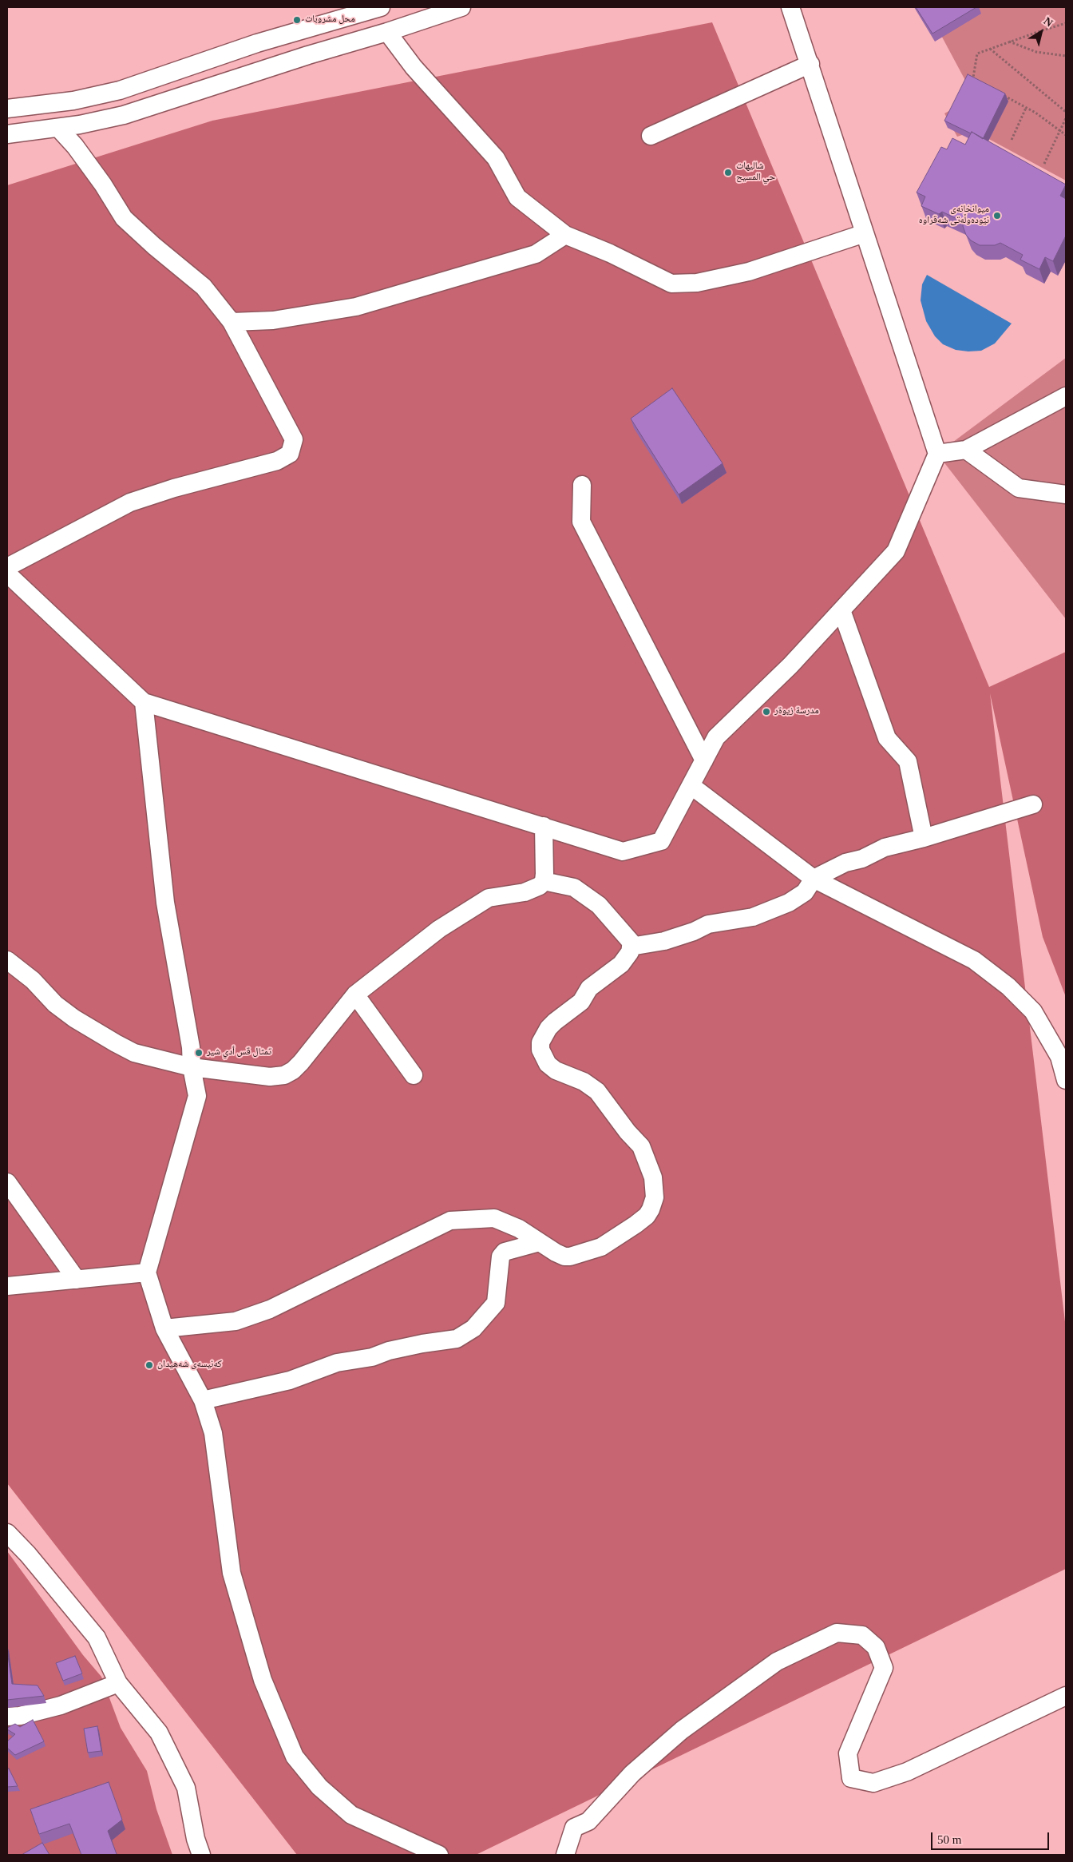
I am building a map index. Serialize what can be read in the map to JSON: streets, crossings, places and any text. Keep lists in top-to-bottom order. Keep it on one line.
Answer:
{"places":["محل مشروبات","شاليهات حي المسيح","میوانخانەی نێودەوڵەتی شەقراوە","مدرسة زيوةر","تمثال قس أدي شير","کەنیسەی شەهیدان"],"scale_bar":"50 m","north":"top right"}
